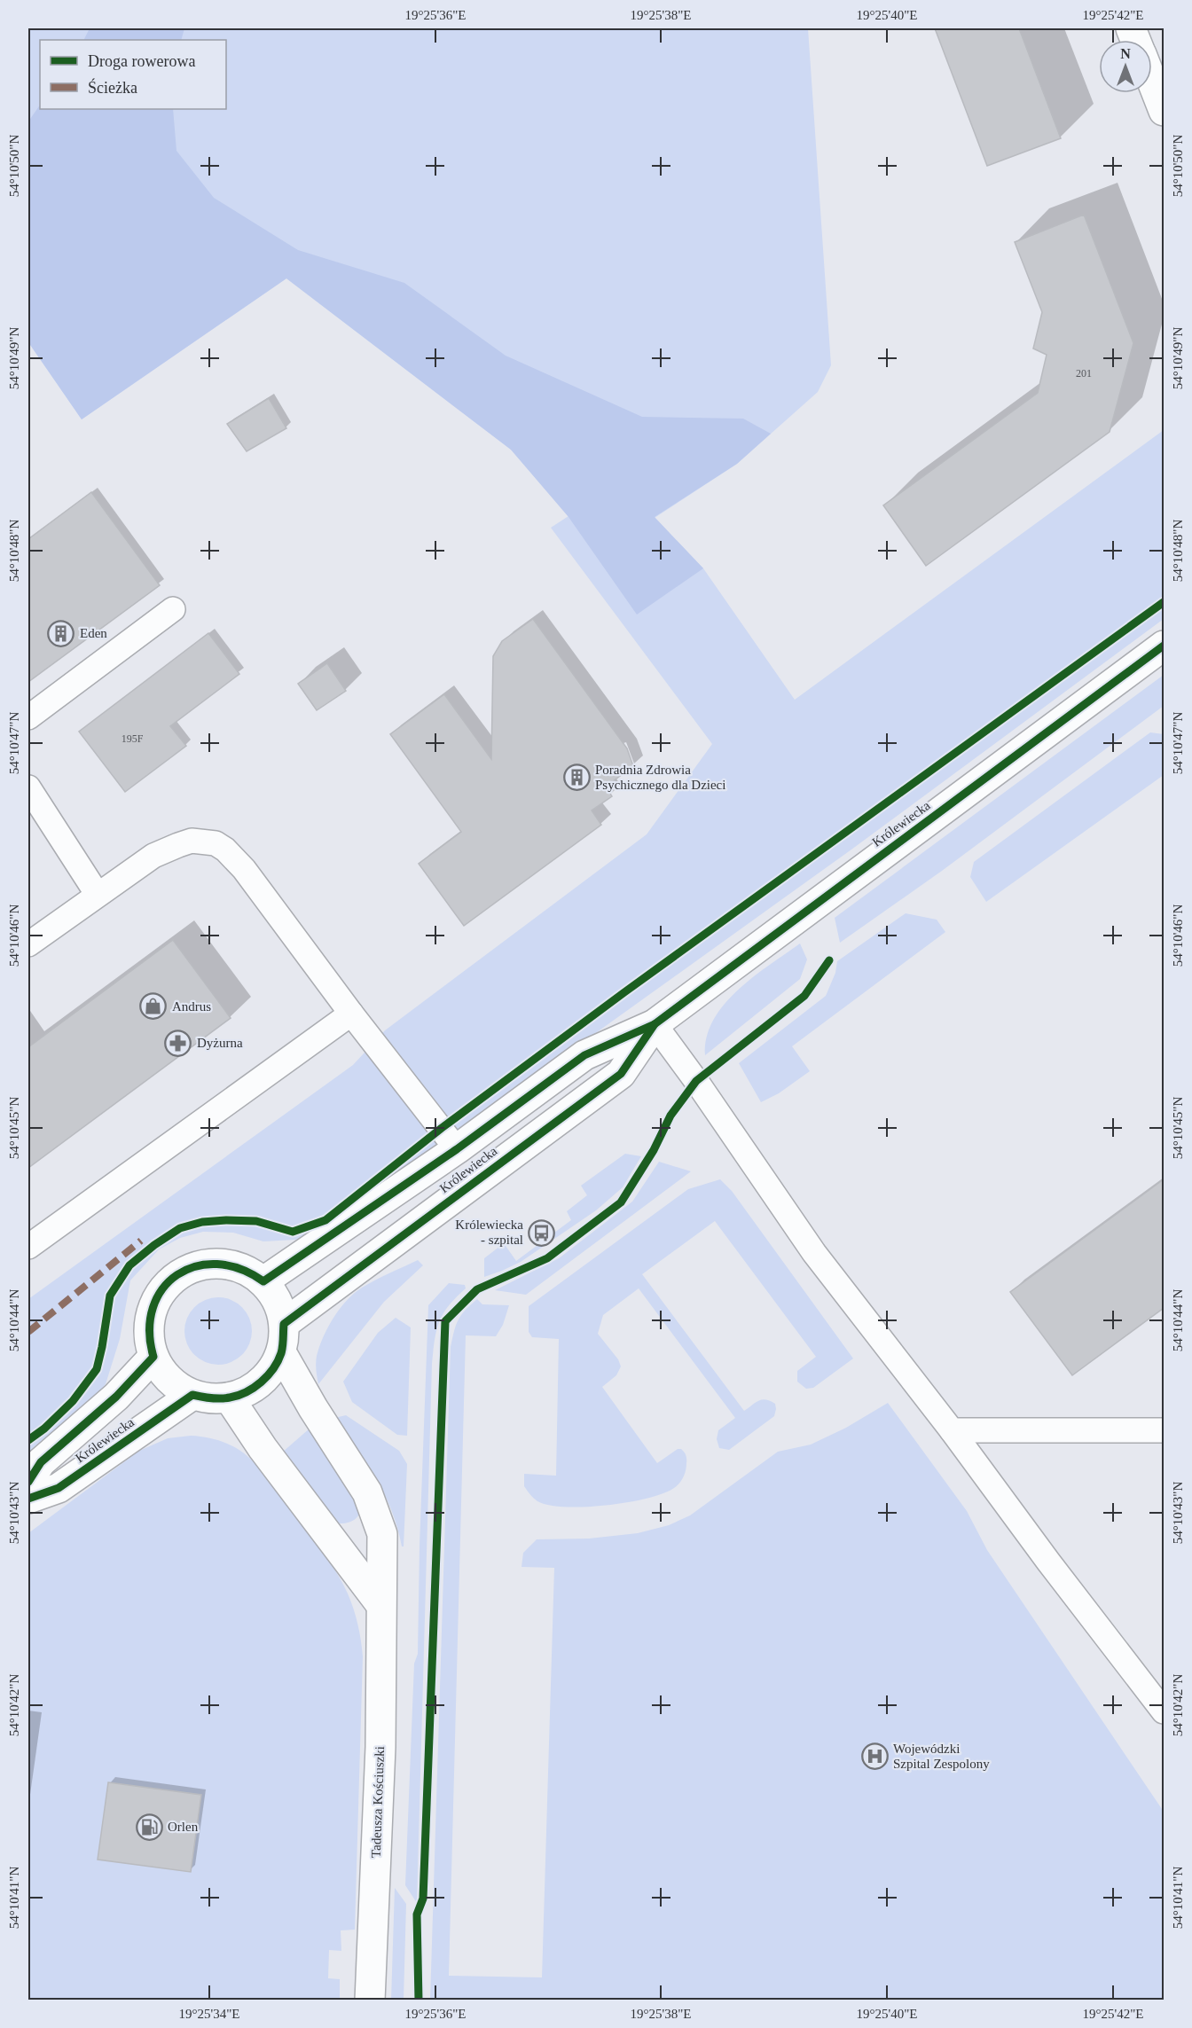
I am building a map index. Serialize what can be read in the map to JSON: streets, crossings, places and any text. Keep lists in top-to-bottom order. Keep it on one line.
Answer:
{"streets":{"main road":["Królewiecka","Tadeusza Kościuszki"]},"crossings":[["Królewiecka","Tadeusza Kościuszki"]],"places":{"building":["Eden","Poradnia Zdrowia Psychicznego dla Dzieci"],"shop":["Andrus"],"pharmacy":["Dyżurna"],"bus stop":["Królewiecka - szpital"],"hospital":["Wojewódzki Szpital Zespolony"],"fuel station":["Orlen"]},"house_numbers":["201","195F"],"legend":["Droga rowerowa","Ścieżka"],"north":"top","coordinates":["19°25'36\"E","19°25'38\"E","19°25'40\"E","19°25'42\"E","54°10'50\"N","54°10'49\"N","54°10'48\"N","54°10'47\"N","54°10'46\"N","54°10'45\"N","54°10'44\"N","54°10'43\"N","54°10'42\"N","54°10'41\"N","19°25'34\"E"]}
